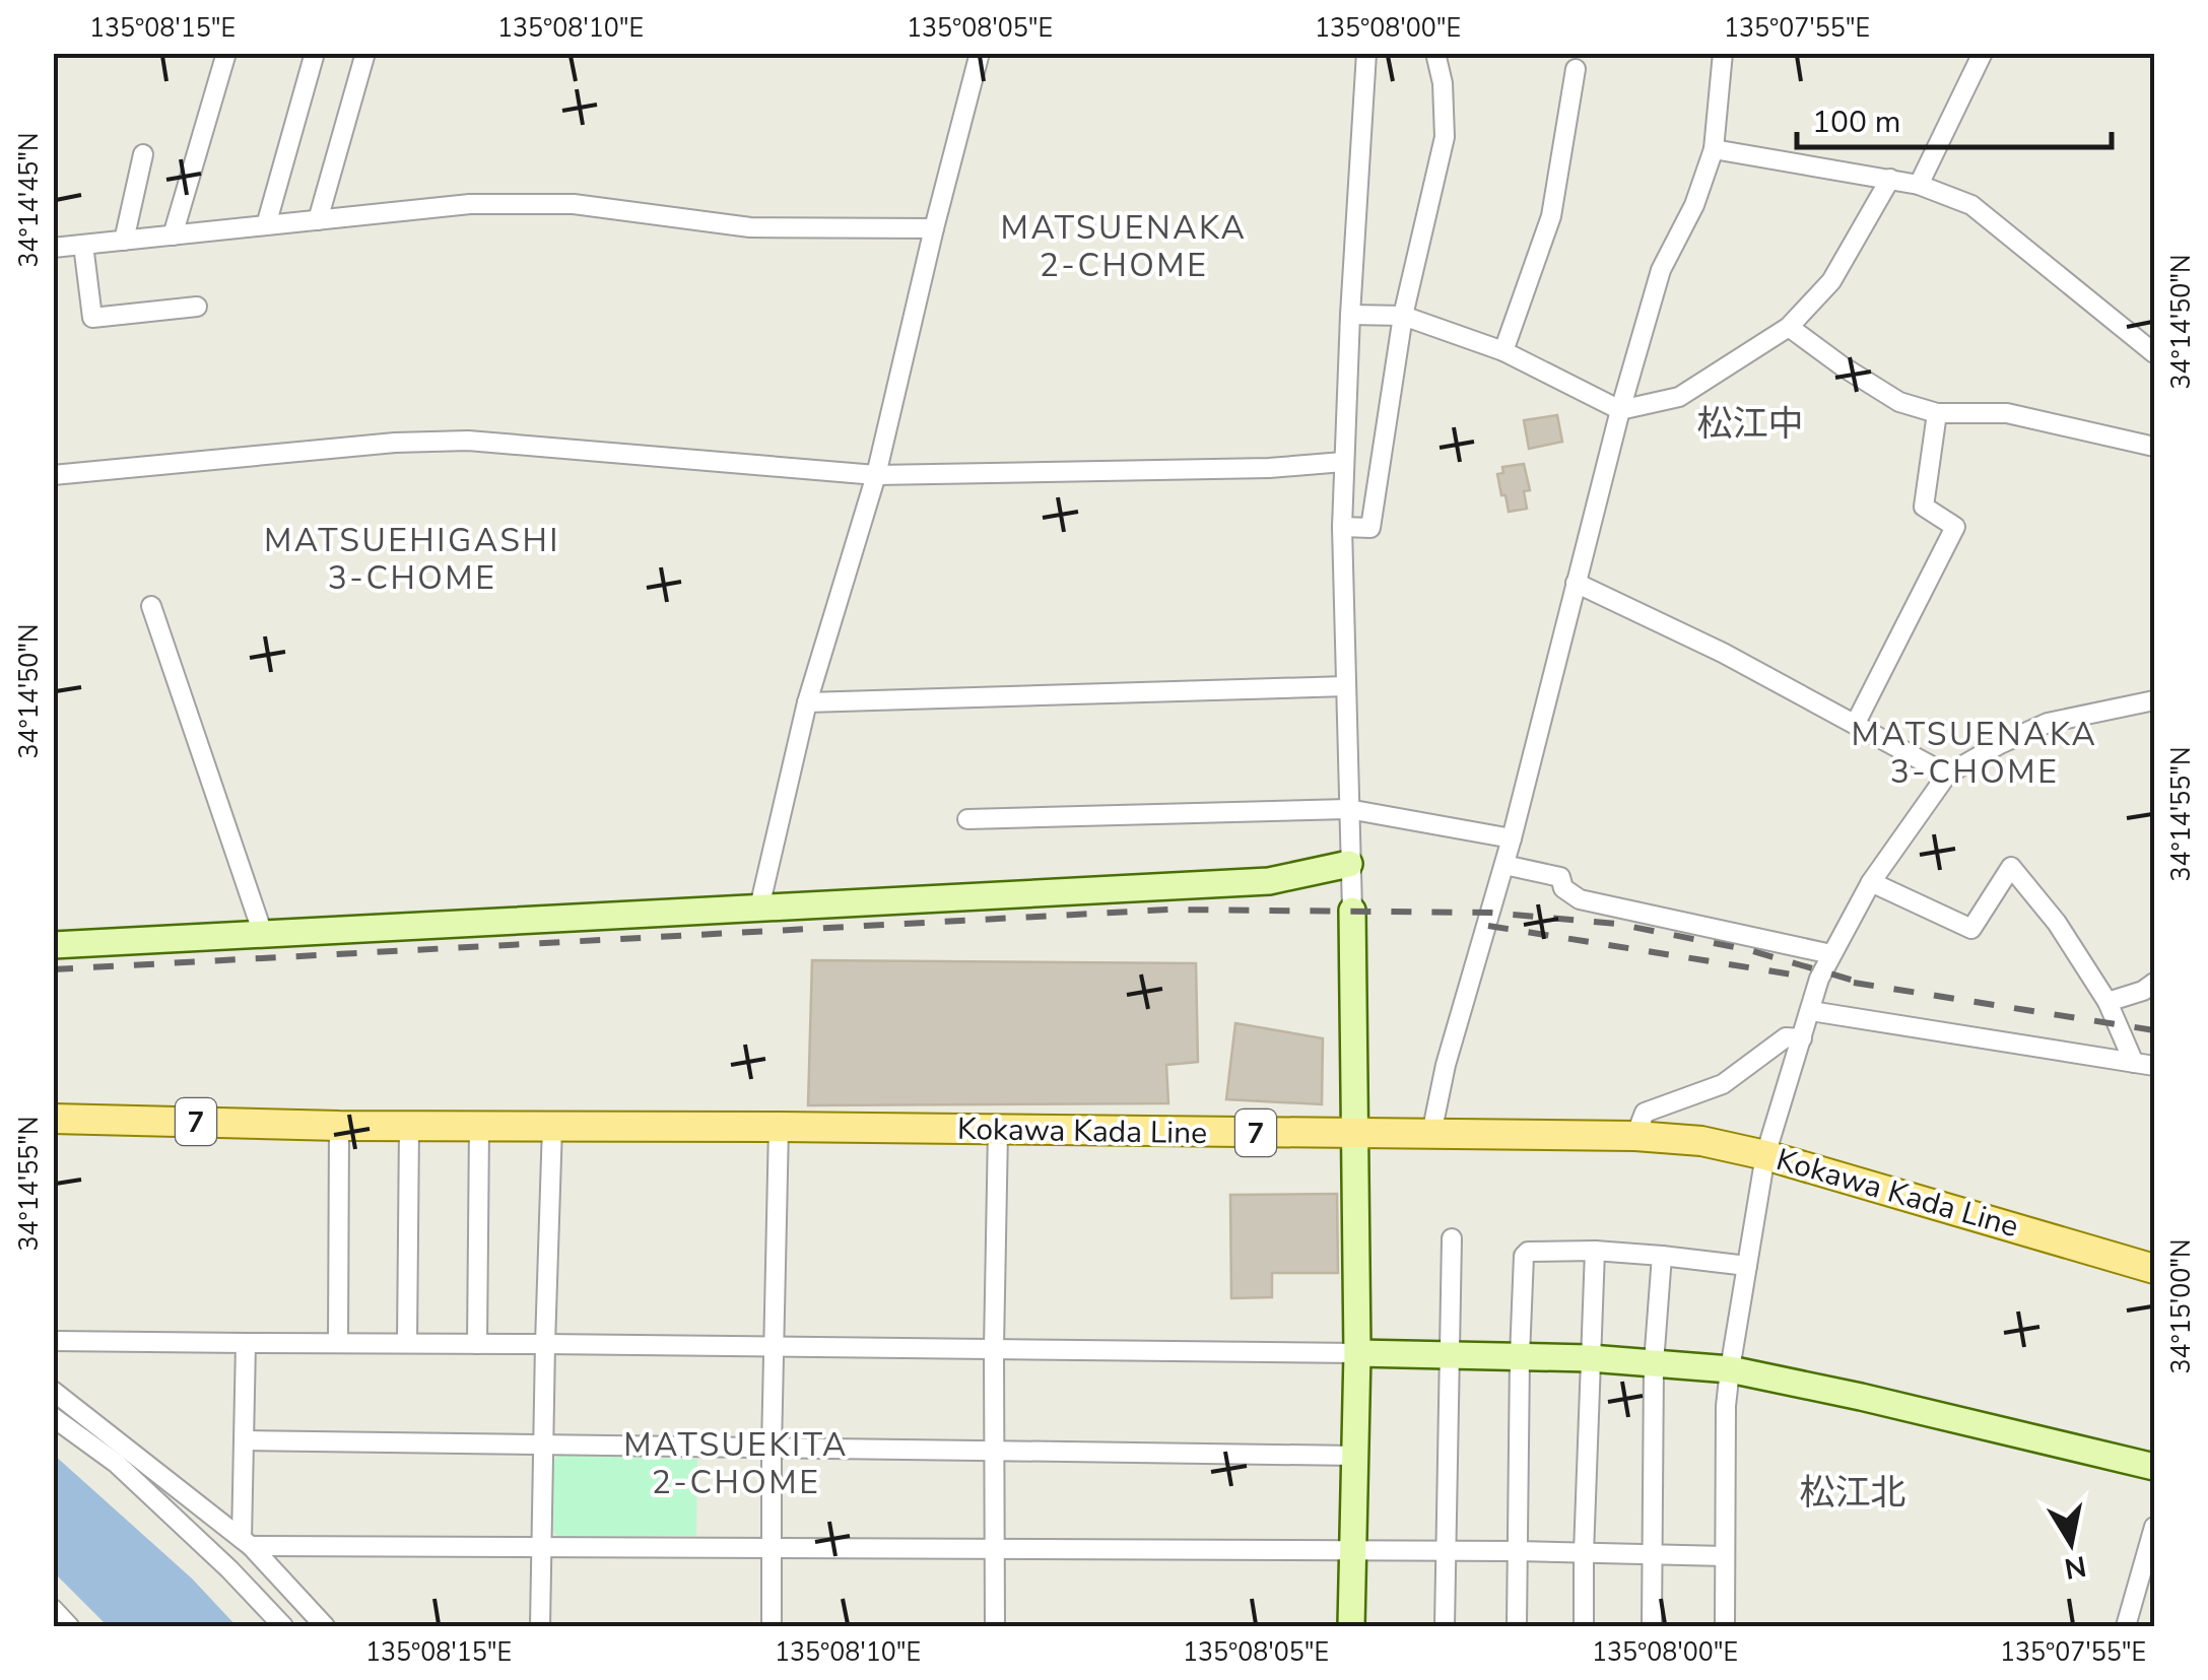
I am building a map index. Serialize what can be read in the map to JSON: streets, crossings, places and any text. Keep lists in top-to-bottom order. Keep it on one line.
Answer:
{"streets":{"main road":["7","Kokawa Kada Line"]},"districts":["MATSUENAKA 2-CHOME","松江中","MATSUEHIGASHI 3-CHOME","MATSUENAKA 3-CHOME","MATSUEKITA 2-CHOME","松江北"],"scale_bar":"100 m","north":"bottom","coordinates":["135°08'15\"E","135°08'10\"E","135°08'05\"E","135°08'00\"E","135°07'55\"E","34°14'45\"N","34°14'50\"N","34°14'55\"N","34°15'00\"N"]}
